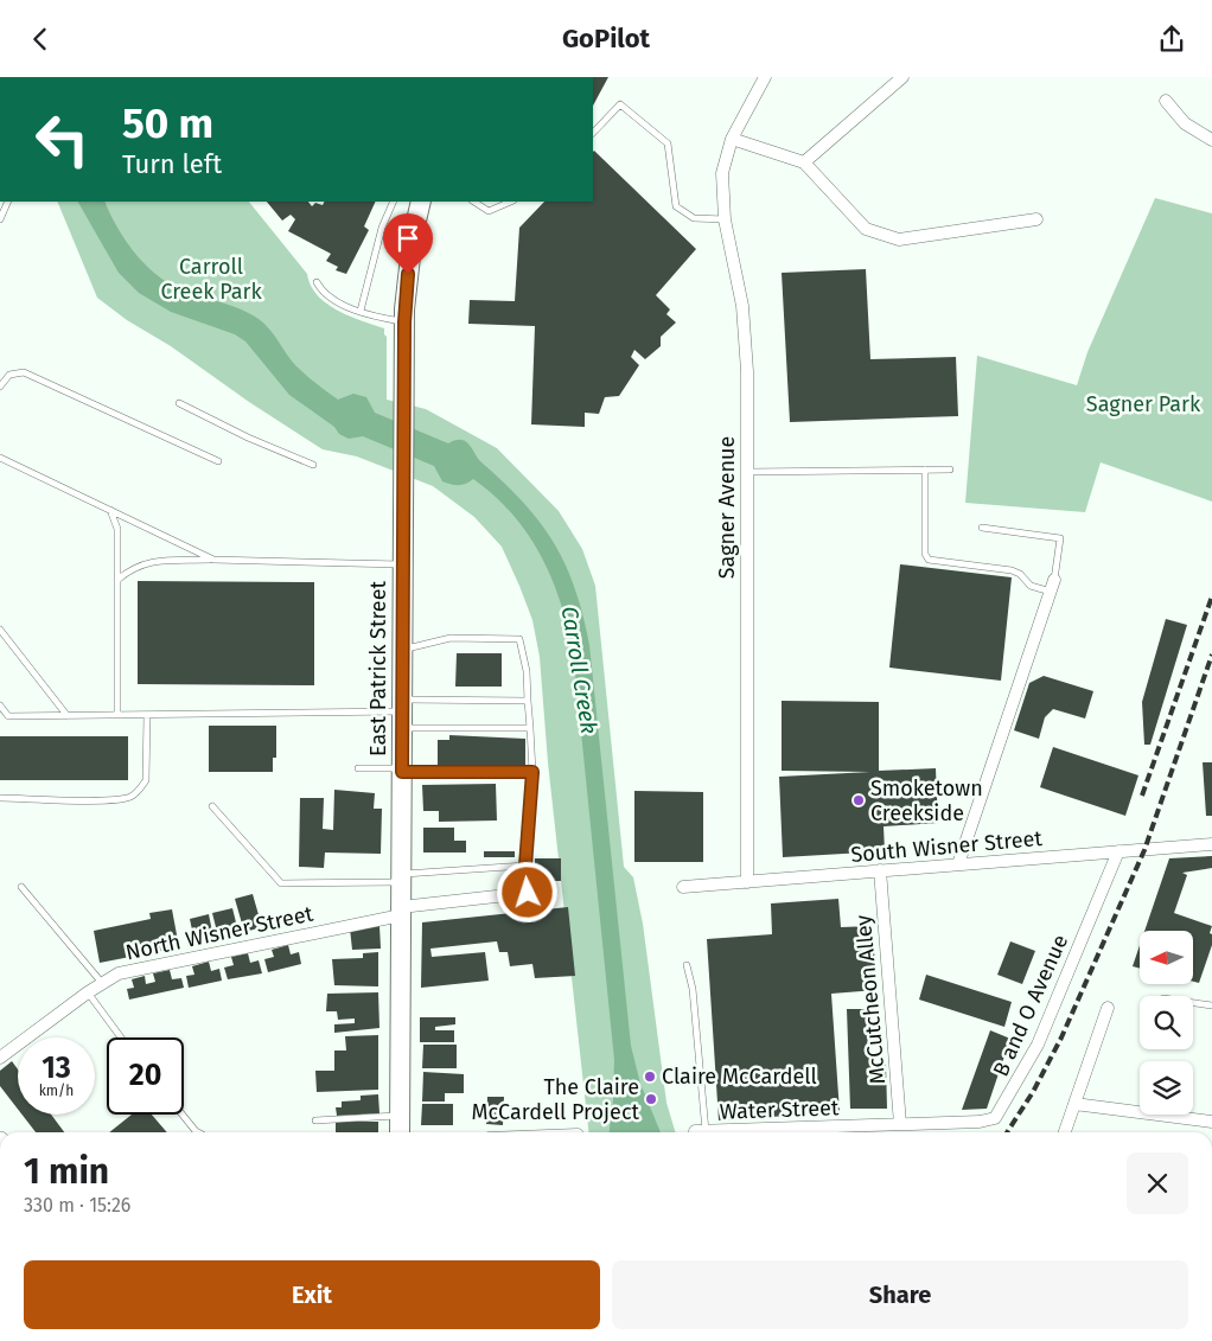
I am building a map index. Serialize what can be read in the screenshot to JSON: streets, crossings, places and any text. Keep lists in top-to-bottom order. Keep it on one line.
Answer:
{"streets":{"main road":["East Patrick Street"],"street":["Sagner Avenue","South Wisner Street","North Wisner Street","McCutcheon Alley","B and O Avenue","Water Street"]},"crossings":[["Sagner Avenue","South Wisner Street"],["East Patrick Street","North Wisner Street"],["South Wisner Street","McCutcheon Alley"],["South Wisner Street","B and O Avenue"],["McCutcheon Alley","Water Street"],["B and O Avenue","Water Street"]],"water":["Carroll Creek"],"parks":["Carroll Creek Park","Sagner Park"],"places":["Smoketown Creekside","Claire McCardell","The Claire McCardell Project"],"north":"left","page":{"header":"GoPilot","turn":["50 m","Turn left"],"speed":"13 km/h","limit":"20","heading":["1 min","330 m · 15:26"],"buttons":["Exit","Share"]}}
